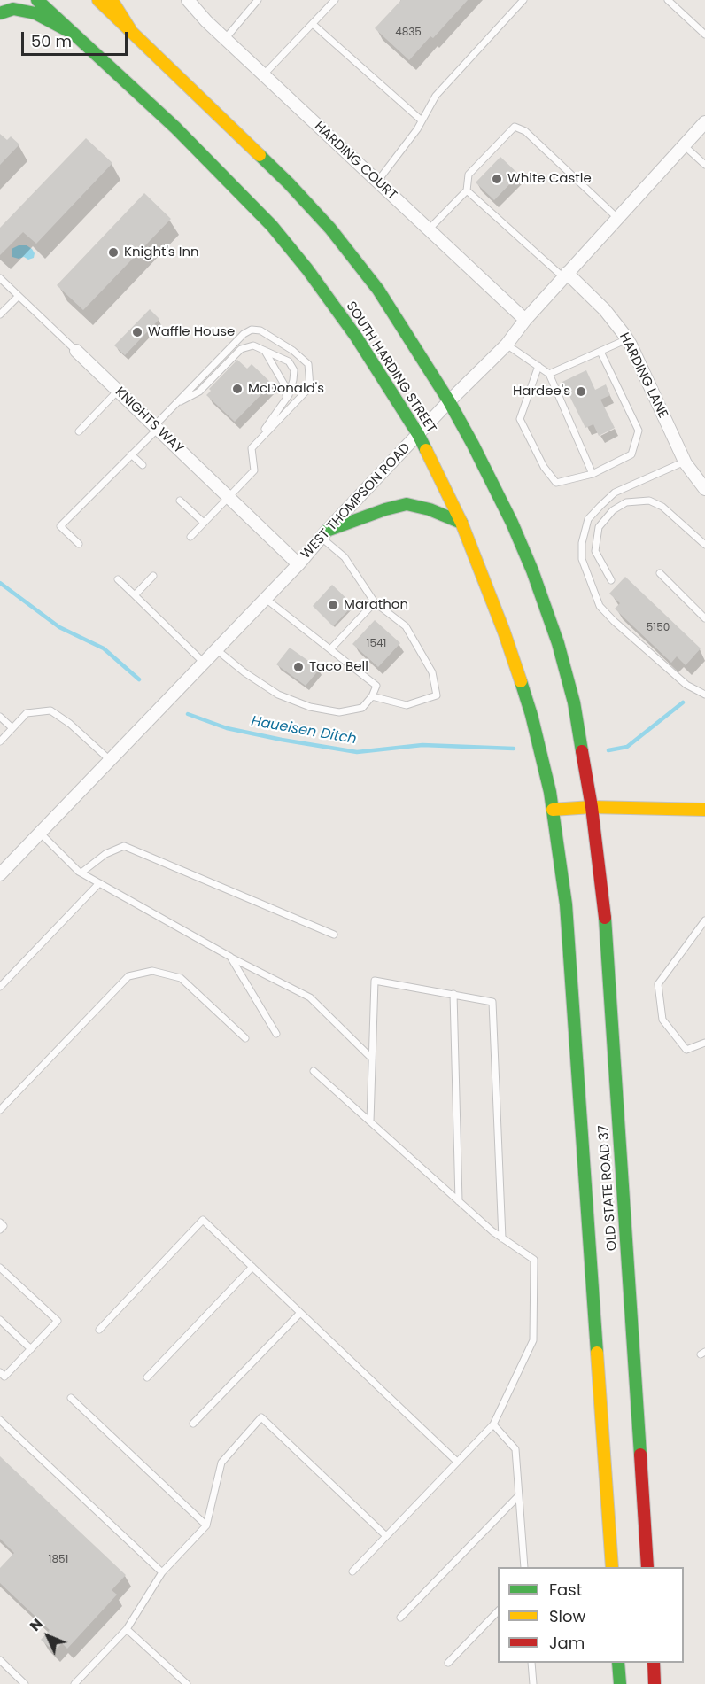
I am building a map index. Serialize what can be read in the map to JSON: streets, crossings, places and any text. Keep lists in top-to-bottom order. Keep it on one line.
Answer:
{"streets":{"main road":["SOUTH HARDING STREET","OLD STATE ROAD 37"],"street":["HARDING COURT","HARDING LANE","KNIGHTS WAY","WEST THOMPSON ROAD"]},"crossings":[["HARDING COURT","WEST THOMPSON ROAD"],["SOUTH HARDING STREET","WEST THOMPSON ROAD"],["SOUTH HARDING STREET","OLD STATE ROAD 37"],["HARDING LANE","WEST THOMPSON ROAD"],["KNIGHTS WAY","WEST THOMPSON ROAD"]],"water":["Haueisen Ditch"],"places":["White Castle","Knight's Inn","Waffle House","McDonald's","Hardee's","Marathon","Taco Bell"],"house_numbers":["4835","5150","1541","1851"],"legend":["Fast","Slow","Jam"],"scale_bar":"50 m","north":"top left"}
